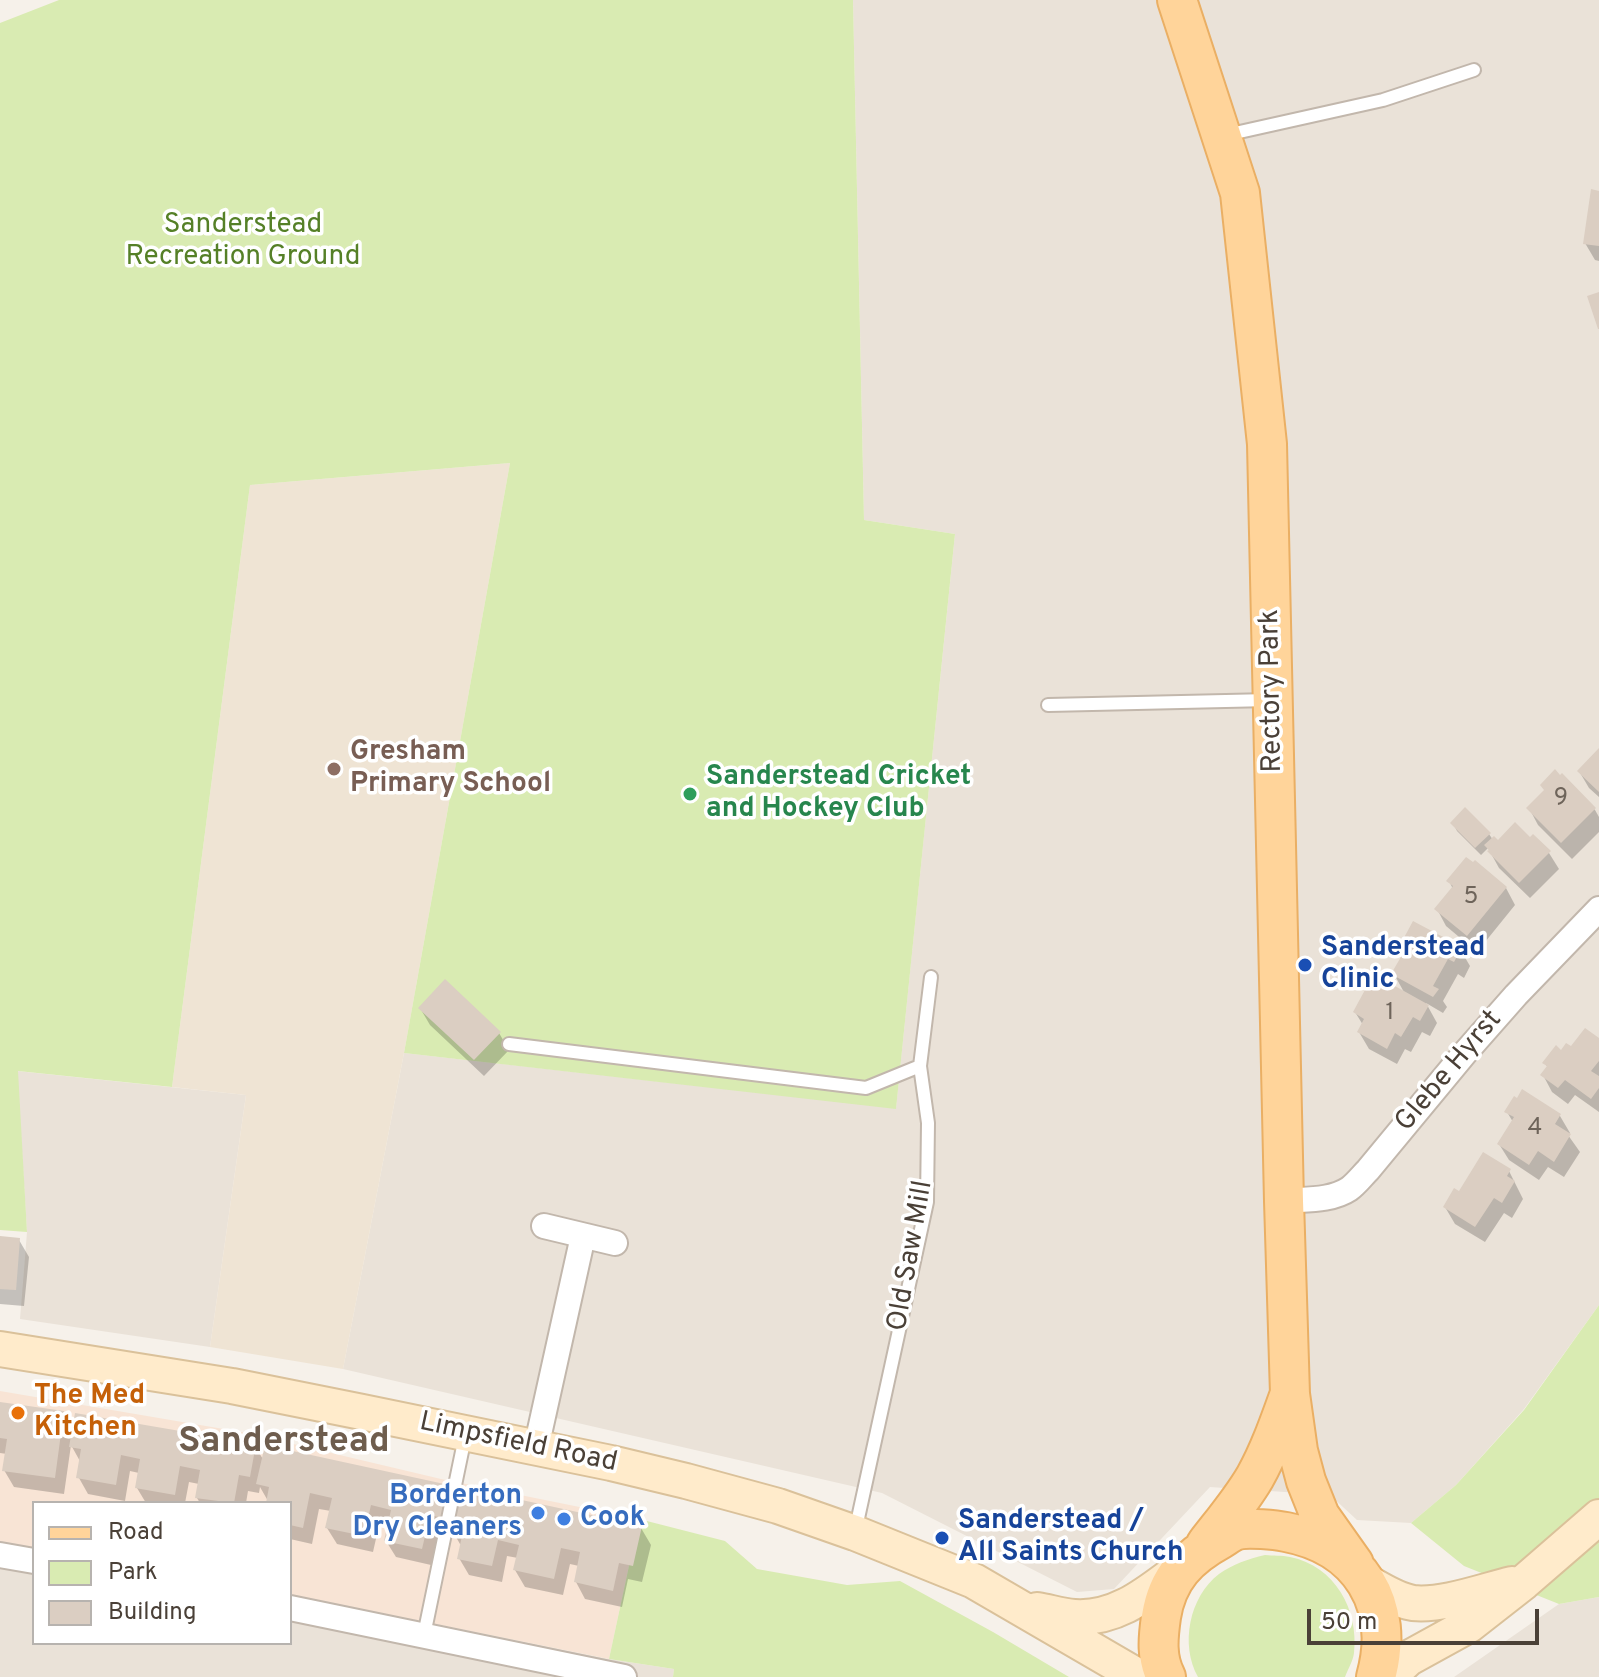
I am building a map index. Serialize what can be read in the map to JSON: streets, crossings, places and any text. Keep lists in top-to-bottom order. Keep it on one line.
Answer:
{"streets":{"main road":["Rectory Park","Limpsfield Road"],"street":["Glebe Hyrst"],"lane":["Old Saw Mill"]},"crossings":[["Rectory Park","Glebe Hyrst"],["Rectory Park","Limpsfield Road"],["Old Saw Mill","Limpsfield Road"]],"districts":["Sanderstead"],"parks":["Sanderstead Recreation Ground"],"places":["Gresham Primary School","Sanderstead Cricket and Hockey Club","Sanderstead Clinic","The Med Kitchen","Borderton Dry Cleaners","Cook","Sanderstead / All Saints Church"],"house_numbers":["9","5","1","4"],"legend":["Road","Park","Building"],"scale_bar":"50 m"}
